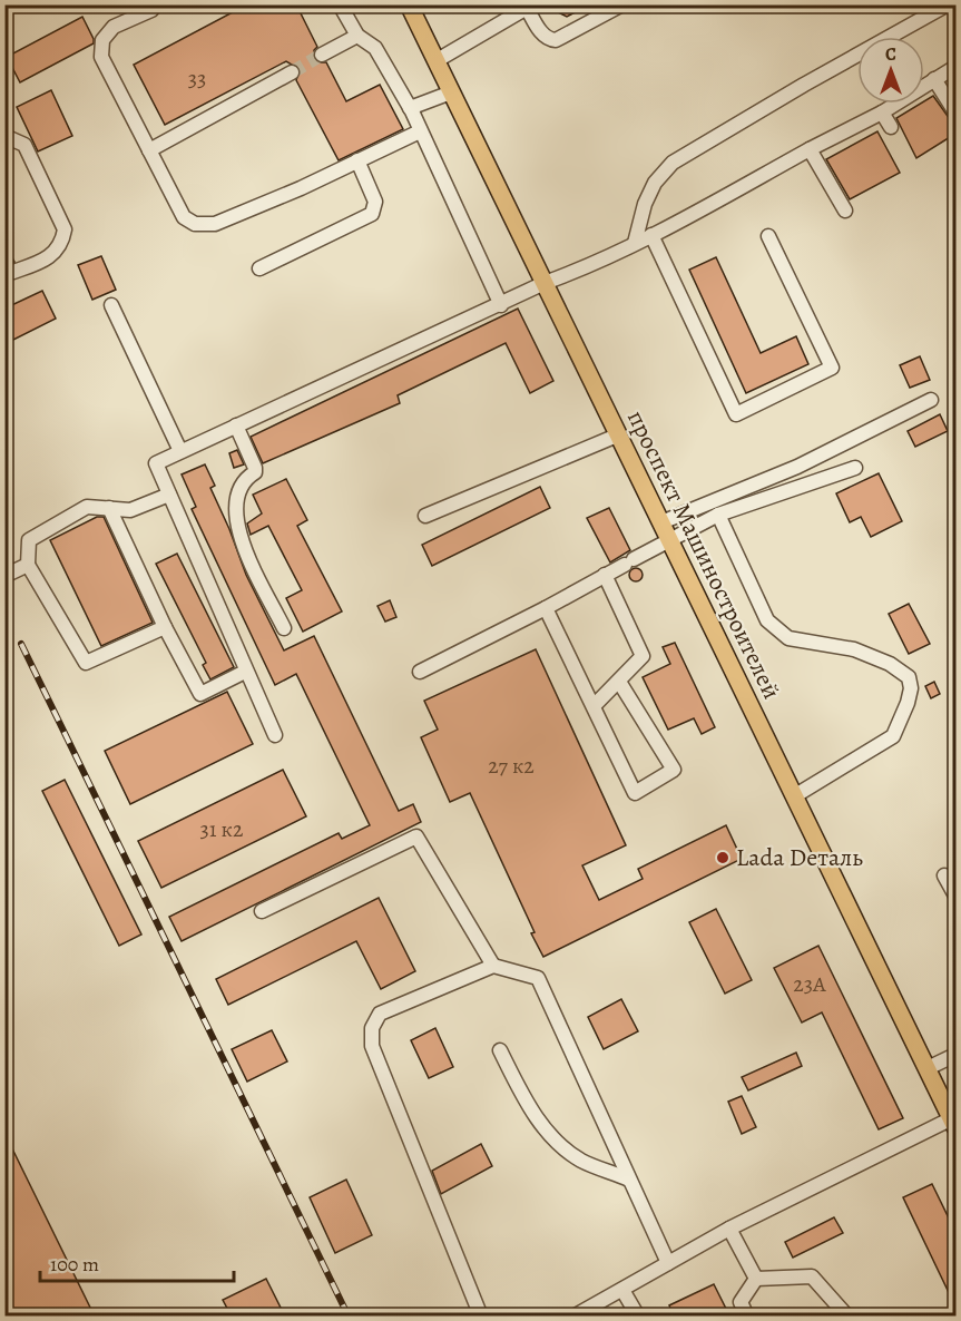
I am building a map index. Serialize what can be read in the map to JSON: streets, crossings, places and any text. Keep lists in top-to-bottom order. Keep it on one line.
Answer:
{"streets":{"main road":["проспект Машиностроителей"]},"places":["Lada Dеталь"],"house_numbers":["33","27 к2","31 к2","23А"],"scale_bar":"100 m","north":"top"}
